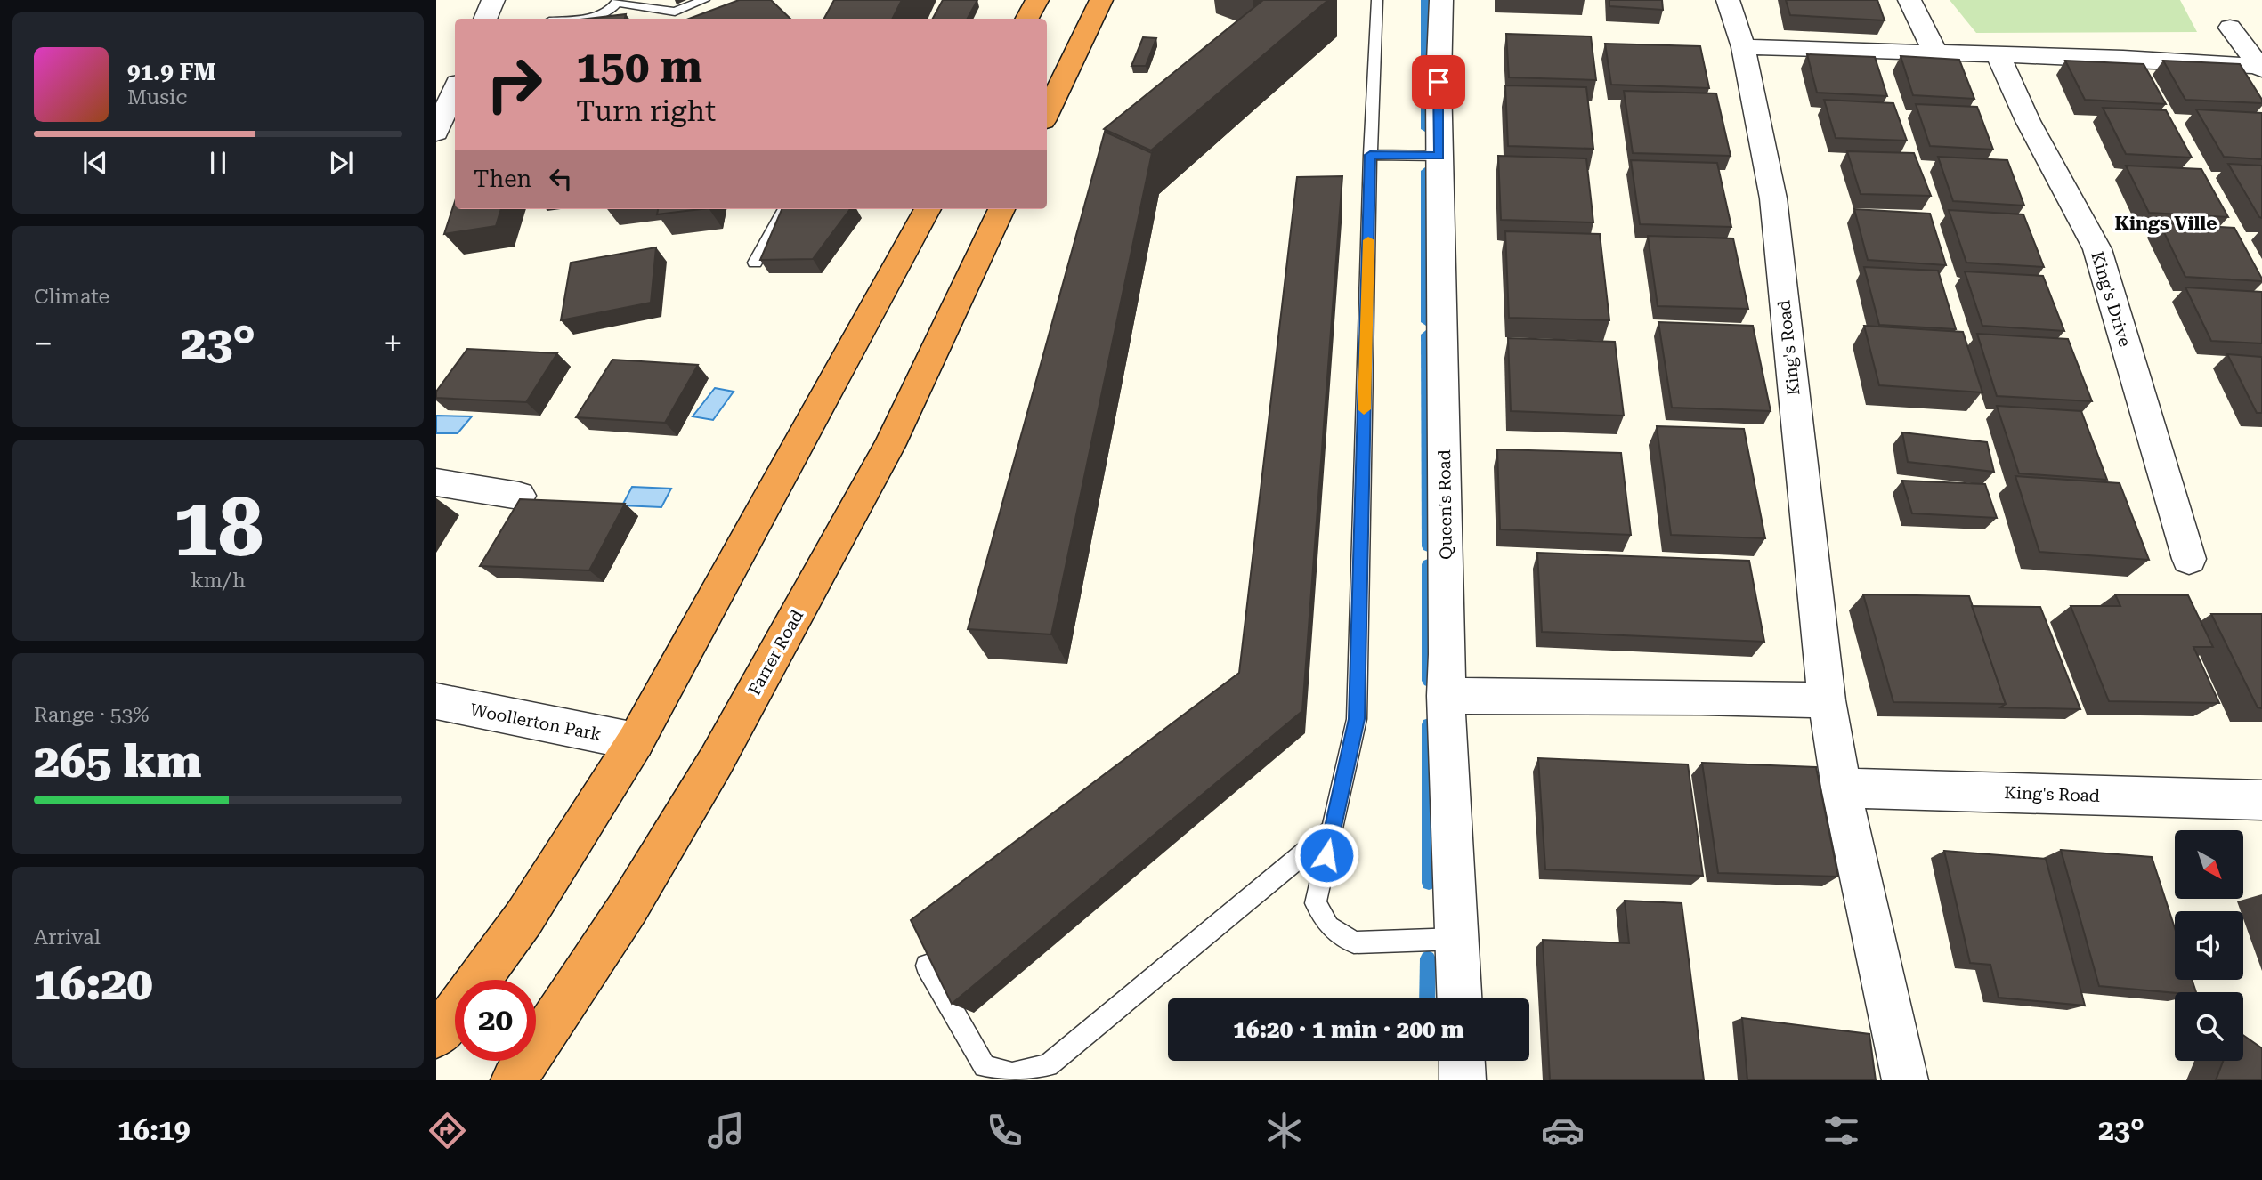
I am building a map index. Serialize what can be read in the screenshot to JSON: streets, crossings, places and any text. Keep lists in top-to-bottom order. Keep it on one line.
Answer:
{"streets":{"highway":["Farrer Road"],"street":["King's Drive","King's Road","Queen's Road","Woollerton Park"]},"districts":["Kings Ville"],"north":"bottom right","page":{"turn":["150 m","Turn right"],"song":["91.9 FM","Music"],"then":"Then","tile":["Climate",["18","km/h"],["Range · 53%","265 km"],["Arrival","16:20"]],"heat":["−","23°","+"],"limit":"20","trip":"16:20 · 1 min · 200 m","tabs":["16:19","23°"]}}
